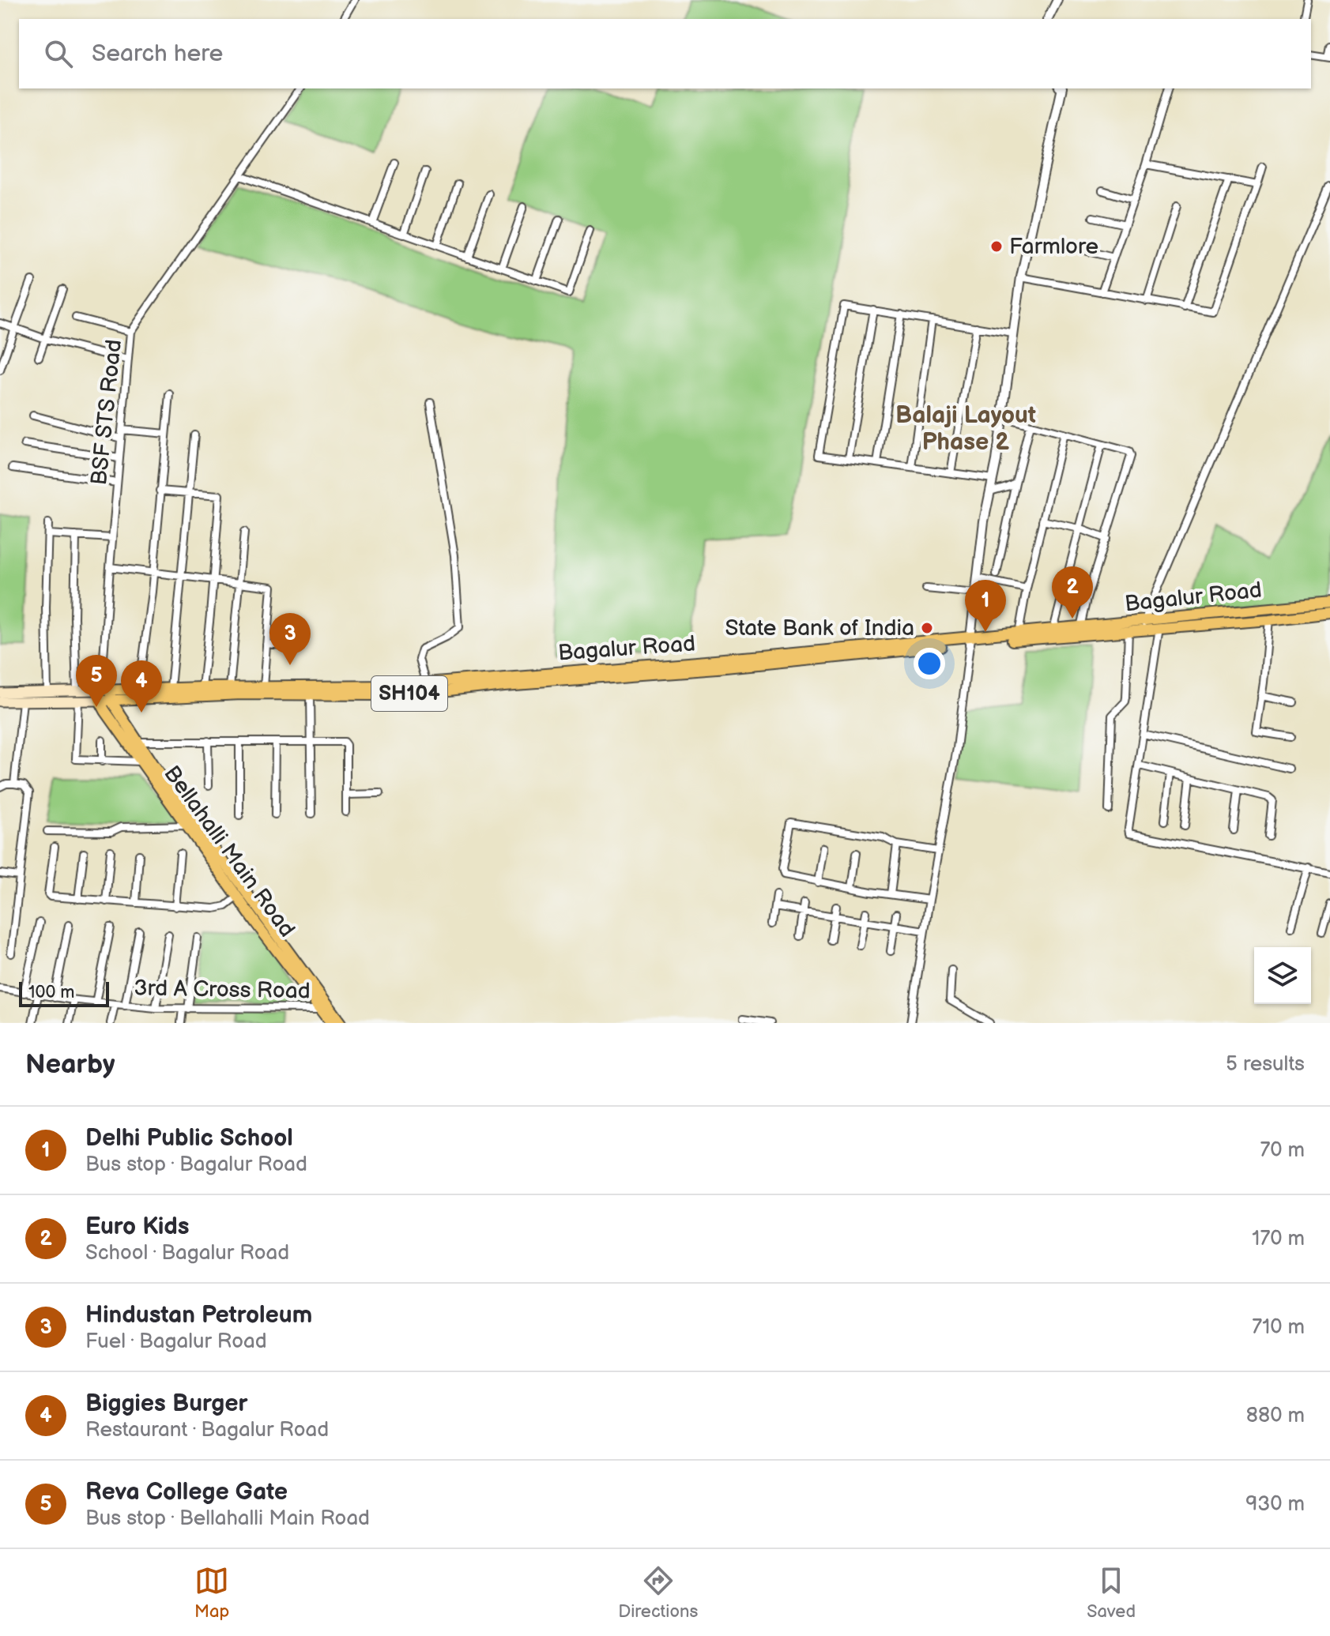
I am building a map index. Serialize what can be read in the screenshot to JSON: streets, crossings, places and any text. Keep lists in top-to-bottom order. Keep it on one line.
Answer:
{"streets":{"main road":["Bagalur Road","SH104","Bellahalli Main Road"],"street":["BSF STS Road","3rd A Cross Road"]},"crossings":[["BSF STS Road","Bagalur Road"],["BSF STS Road","Bellahalli Main Road"],["Bagalur Road","Bellahalli Main Road"],["Bellahalli Main Road","3rd A Cross Road"]],"districts":["Balaji Layout Phase 2"],"places":["Farmlore","State Bank of India"],"scale_bar":"100 m","page":{"search":"Search here","pins":["2","1","3","5","4"],"scale":"100 m","heading":["Nearby","5 results"],"list":[{"mark":"1","name":"Delhi Public School","note":"Bus stop · Bagalur Road","value":"70 m"},{"mark":"2","name":"Euro Kids","note":"School · Bagalur Road","value":"170 m"},{"mark":"3","name":"Hindustan Petroleum","note":"Fuel · Bagalur Road","value":"710 m"},{"mark":"4","name":"Biggies Burger","note":"Restaurant · Bagalur Road","value":"880 m"},{"mark":"5","name":"Reva College Gate","note":"Bus stop · Bellahalli Main Road","value":"930 m"}],"nav":["Map","Directions","Saved"]}}
